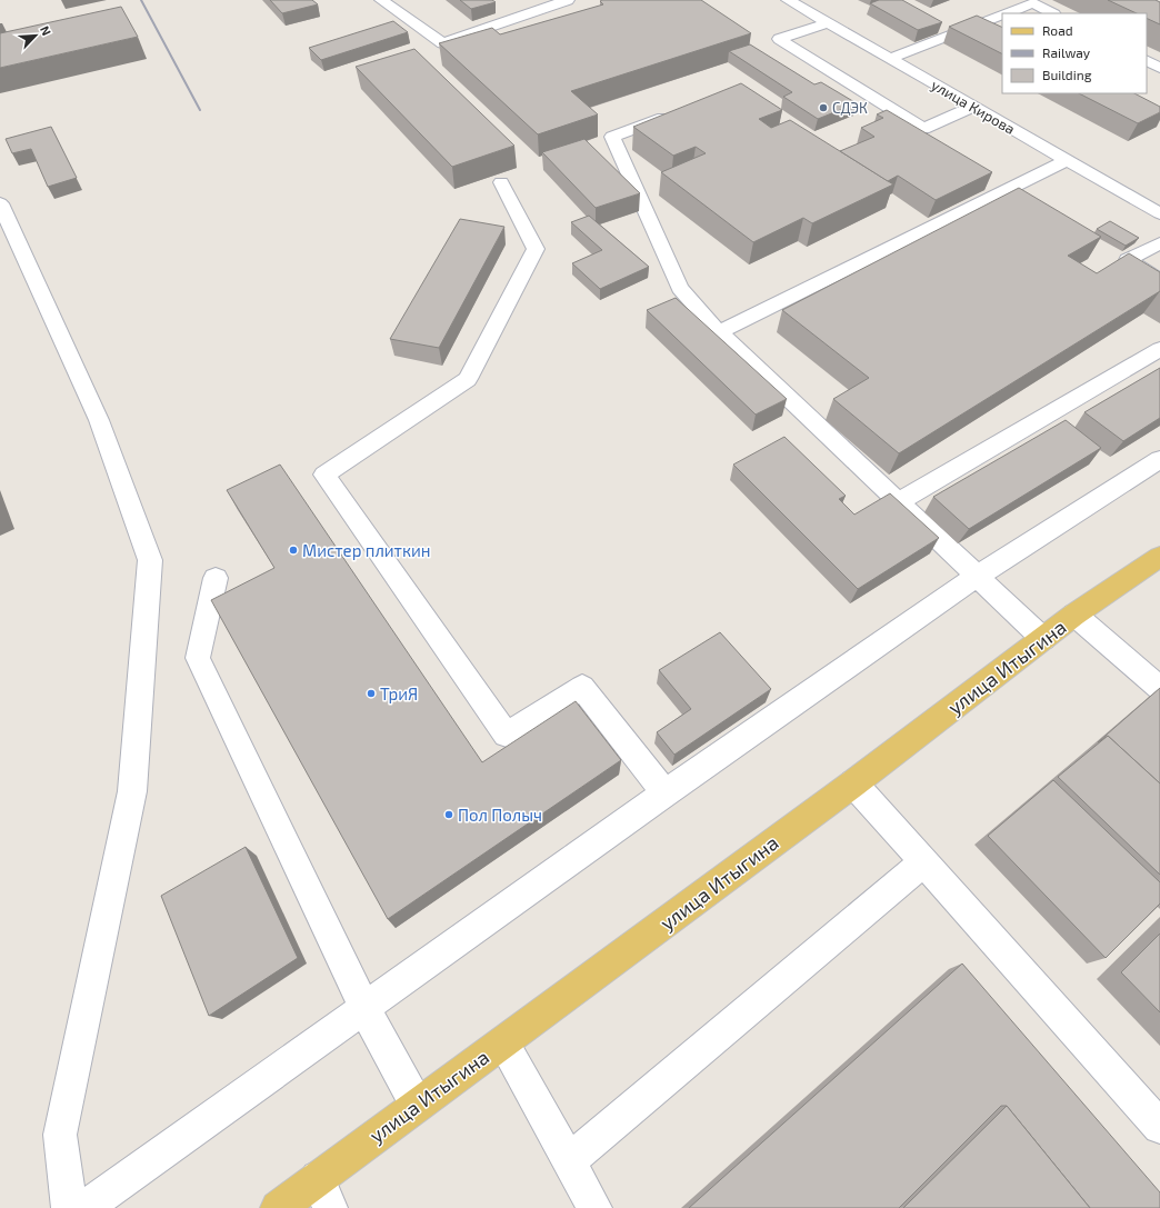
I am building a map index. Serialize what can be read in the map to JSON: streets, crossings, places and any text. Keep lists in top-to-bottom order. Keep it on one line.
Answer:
{"streets":{"main road":["улица Итыгина"],"street":["улица Кирова"]},"places":["СДЭК","Мистер плиткин","ТриЯ","Пол Полыч"],"legend":["Road","Railway","Building"],"north":"top right"}
